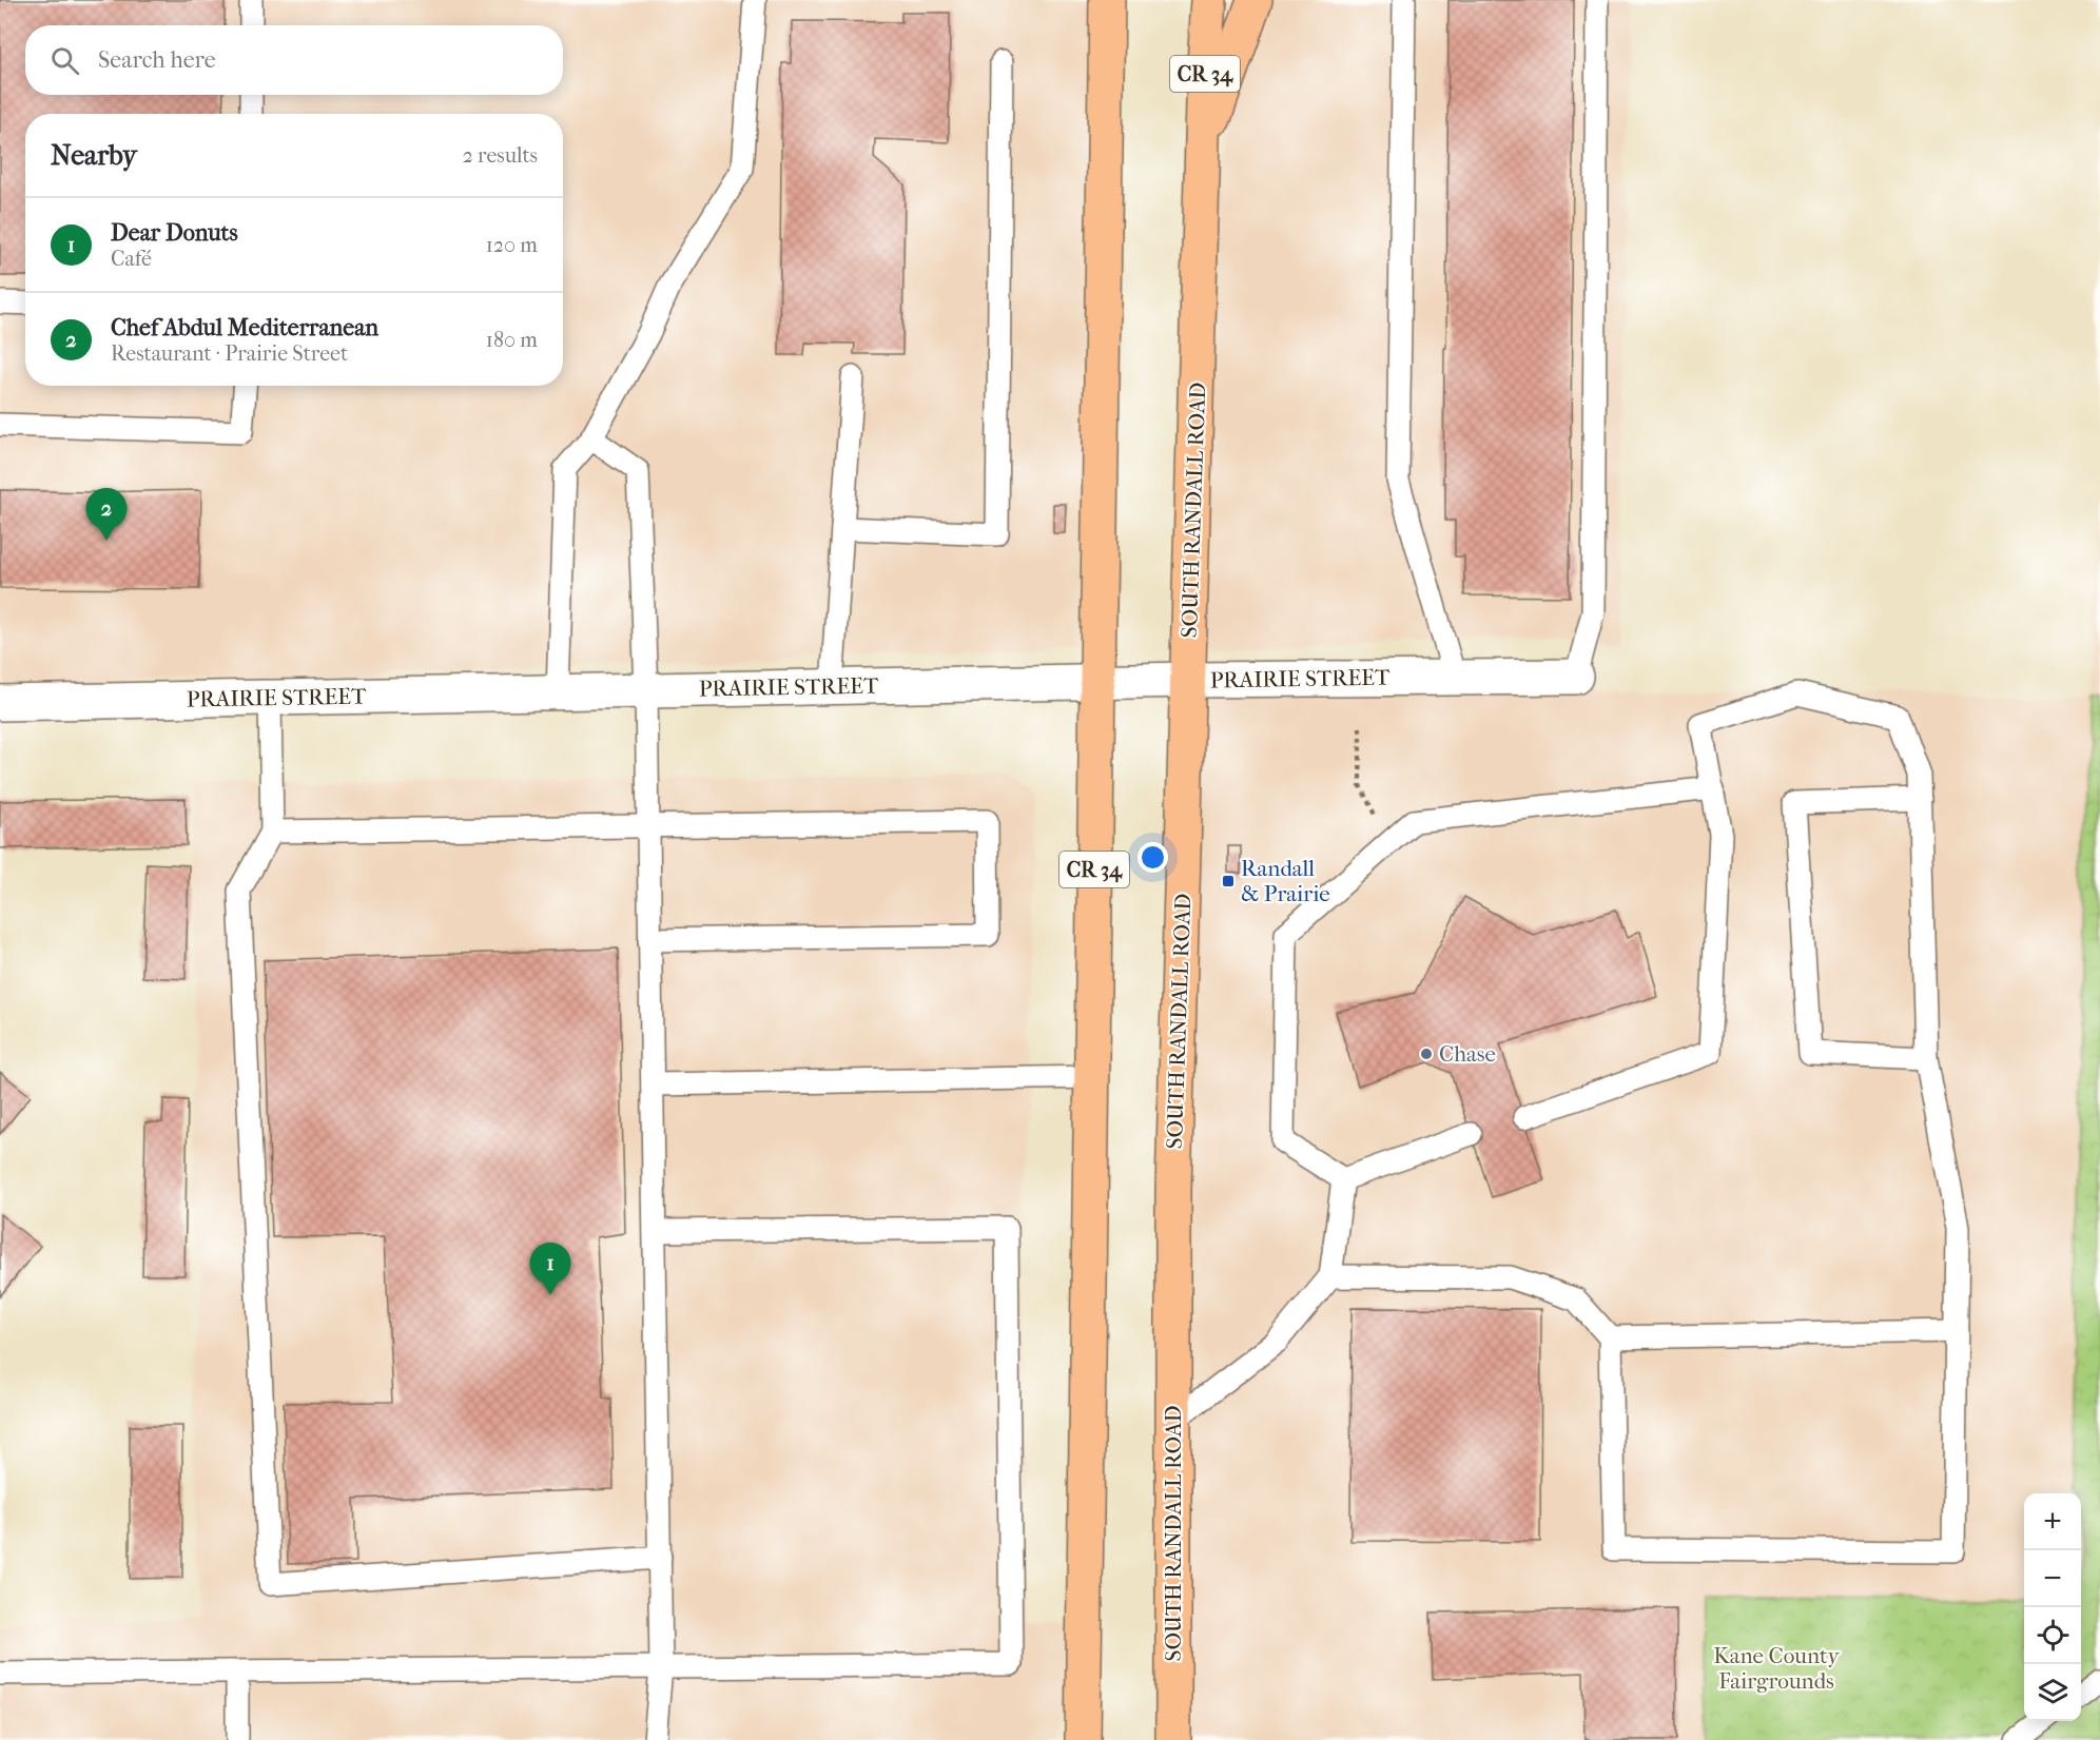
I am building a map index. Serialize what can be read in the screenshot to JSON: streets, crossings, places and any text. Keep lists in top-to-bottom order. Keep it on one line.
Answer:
{"streets":{"main road":["CR 34","SOUTH RANDALL ROAD"],"street":["PRAIRIE STREET"]},"crossings":[["CR 34","PRAIRIE STREET"],["SOUTH RANDALL ROAD","PRAIRIE STREET"]],"parks":["Kane County Fairgrounds"],"places":{"transit":["Randall & Prairie"],"other":["Chase"]},"page":{"search":"Search here","heading":["Nearby","2 results"],"list":[{"mark":"1","name":"Dear Donuts","note":"Café","value":"120 m"},{"mark":"2","name":"Chef Abdul Mediterranean","note":"Restaurant · Prairie Street","value":"180 m"}],"pins":["2","1"],"map_buttons":["+","−"]}}
